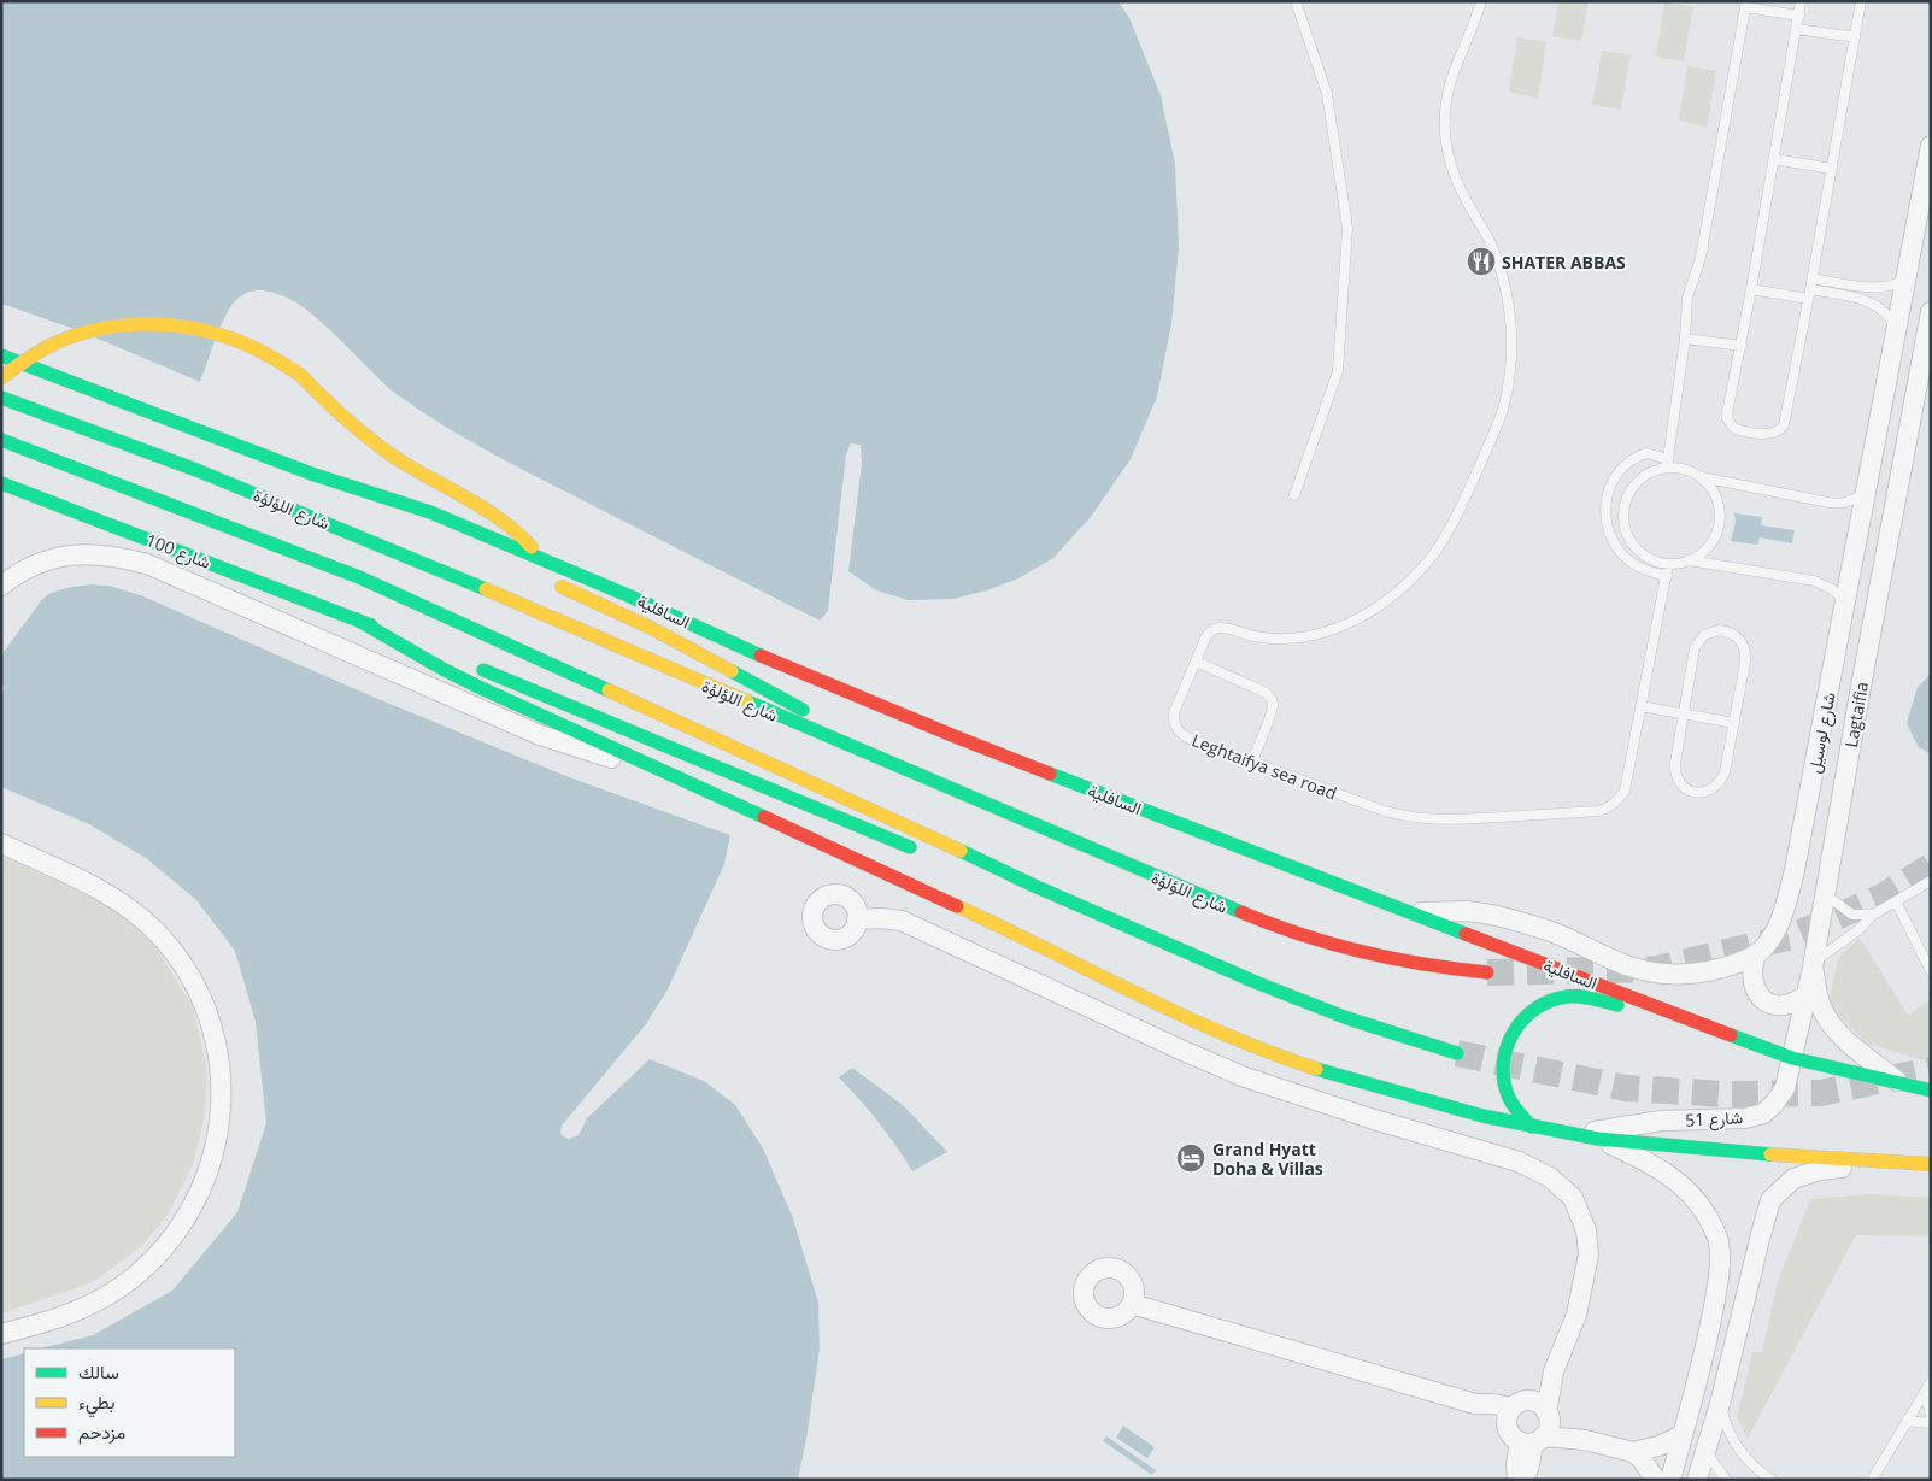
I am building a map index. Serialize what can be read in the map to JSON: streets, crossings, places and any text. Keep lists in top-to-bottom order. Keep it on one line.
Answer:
{"streets":{"street":["شارع اللؤلؤة","شارع 100","السافلية","Lagtaifia","شارع لوسيل","شارع 51"],"lane":["Leghtaifya sea road"]},"crossings":[["السافلية","Lagtaifia"],["السافلية","شارع 51"],["Lagtaifia","شارع 51"]],"places":{"restaurant":["SHATER ABBAS"],"hotel":["Grand Hyatt Doha & Villas"]},"legend":["سالك","بطيء","مزدحم"]}
